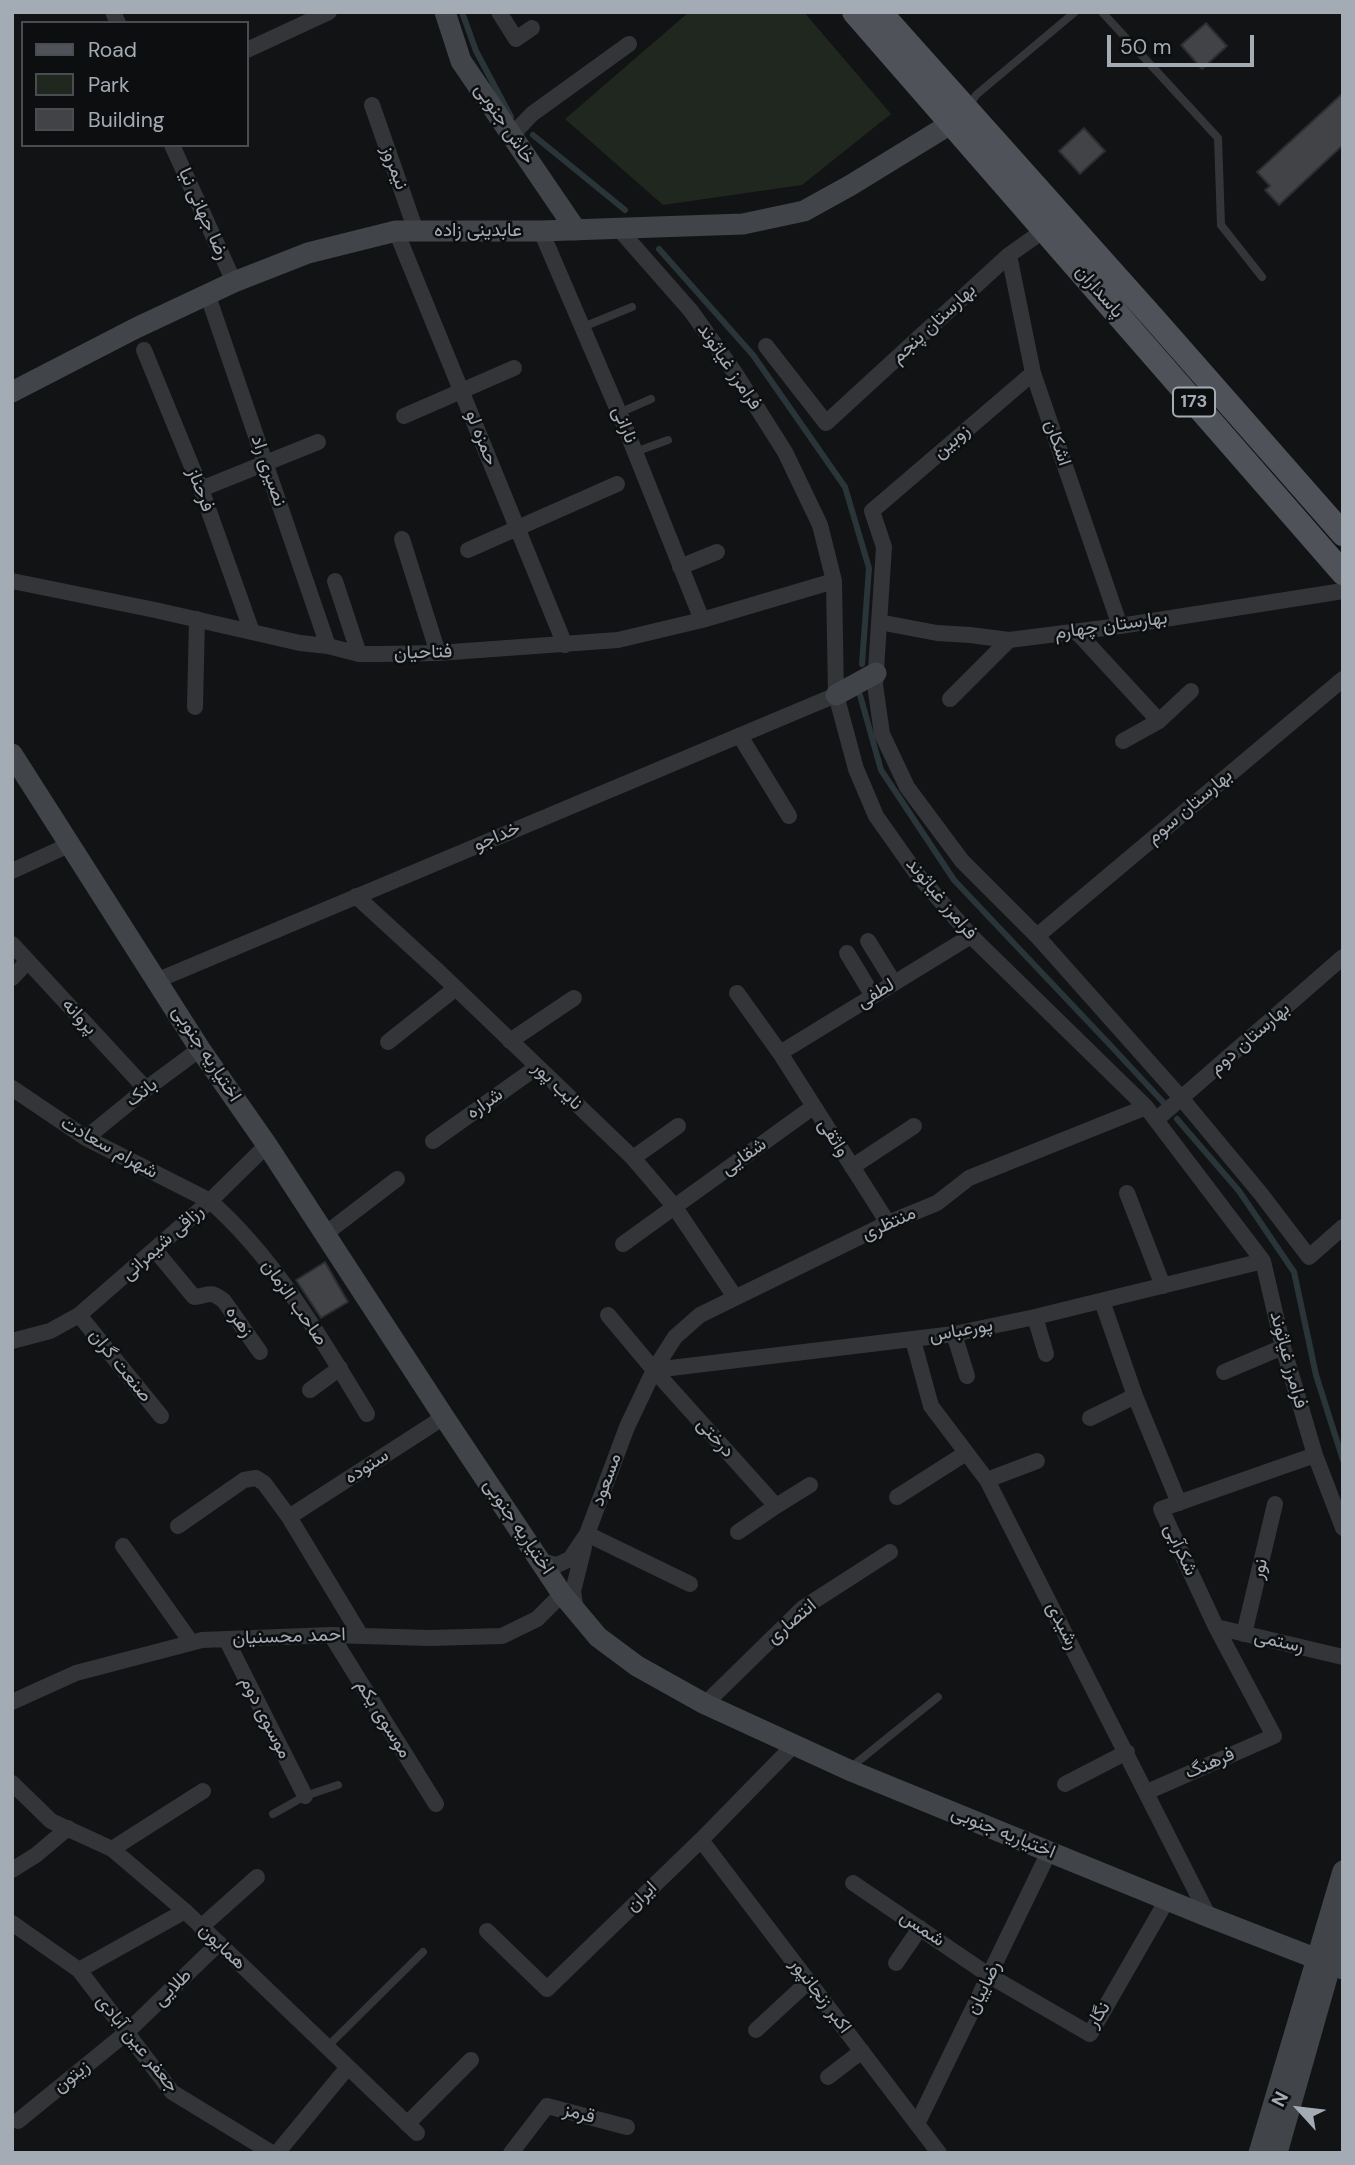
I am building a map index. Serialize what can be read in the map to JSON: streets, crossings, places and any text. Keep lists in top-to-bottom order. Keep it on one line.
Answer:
{"streets":{"main road":["خاش جنوبی","عابدینی زاده","پاسداران","173","اختیاریه جنوبی"],"street":["نیمروز","رضا جهانی نیا","بهارستان پنجم","فرامرز غیاثوند","نارانی","حمزه لو","زوبین","اشکان","نصیری راد","فرحناز","بهارستان چهارم","فتاحیان","بهارستان سوم","خداجو","لطفی","پروانه","بهارستان دوم","نایب پور","بانک","شراره","واثقی","شهرام سعادت","شقایی","منتظری","رزاقی شیمرانی","صاحب الزمان","زهره","پورعباس","صنعت گران","درختی","ستوده","مسعود","شکرآبی","نور","انتصاری","رشیدی","احمد محسنیان","رستمی","موسوی دوم","موسوی یکم","فرهنگ","ایران","شمس","همایون","طلایی","رضاییان","اکبر زنجانپور","نگار","جعفر عین آبادی","زیتون","قرمز"]},"crossings":[["خاش جنوبی","عابدینی زاده"],["نیمروز","عابدینی زاده"],["نیمروز","حمزه لو"],["رضا جهانی نیا","عابدینی زاده"],["عابدینی زاده","پاسداران"],["عابدینی زاده","فرامرز غیاثوند"],["عابدینی زاده","نارانی"],["عابدینی زاده","حمزه لو"],["عابدینی زاده","نصیری راد"],["پاسداران","بهارستان پنجم"],["بهارستان پنجم","اشکان"],["فرامرز غیاثوند","فتاحیان"],["فرامرز غیاثوند","خداجو"],["فرامرز غیاثوند","لطفی"],["فرامرز غیاثوند","بهارستان دوم"],["فرامرز غیاثوند","منتظری"],["فرامرز غیاثوند","پورعباس"],["فرامرز غیاثوند","شکرآبی"],["نارانی","فتاحیان"],["حمزه لو","فتاحیان"],["زوبین","اشکان"],["زوبین","بهارستان چهارم"],["اشکان","بهارستان چهارم"],["نصیری راد","فتاحیان"],["فرحناز","فتاحیان"],["خداجو","اختیاریه جنوبی"],["خداجو","نایب پور"],["لطفی","واثقی"],["پروانه","بانک"],["بهارستان دوم","منتظری"],["اختیاریه جنوبی","بانک"],["اختیاریه جنوبی","رزاقی شیمرانی"],["اختیاریه جنوبی","ستوده"],["اختیاریه جنوبی","مسعود"],["اختیاریه جنوبی","انتصاری"],["اختیاریه جنوبی","رشیدی"],["اختیاریه جنوبی","احمد محسنیان"],["اختیاریه جنوبی","ایران"],["اختیاریه جنوبی","رضاییان"],["اختیاریه جنوبی","نگار"],["نایب پور","شراره"],["نایب پور","شقایی"],["نایب پور","منتظری"],["بانک","شهرام سعادت"],["واثقی","شقایی"],["واثقی","منتظری"],["شهرام سعادت","رزاقی شیمرانی"],["شهرام سعادت","صاحب الزمان"],["منتظری","پورعباس"],["منتظری","درختی"],["منتظری","مسعود"],["رزاقی شیمرانی","صاحب الزمان"],["رزاقی شیمرانی","زهره"],["رزاقی شیمرانی","صنعت گران"],["پورعباس","درختی"],["پورعباس","مسعود"],["پورعباس","رشیدی"],["درختی","مسعود"],["شکرآبی","رستمی"],["شکرآبی","فرهنگ"],["نور","رستمی"],["رشیدی","فرهنگ"],["احمد محسنیان","موسوی دوم"],["احمد محسنیان","موسوی یکم"],["ایران","اکبر زنجانپور"],["شمس","رضاییان"],["شمس","نگار"],["همایون","طلایی"],["طلایی","جعفر عین آبادی"],["طلایی","زیتون"],["رضاییان","اکبر زنجانپور"],["رضاییان","نگار"],["جعفر عین آبادی","زیتون"]],"legend":["Road","Park","Building"],"scale_bar":"50 m","north":"top left"}
